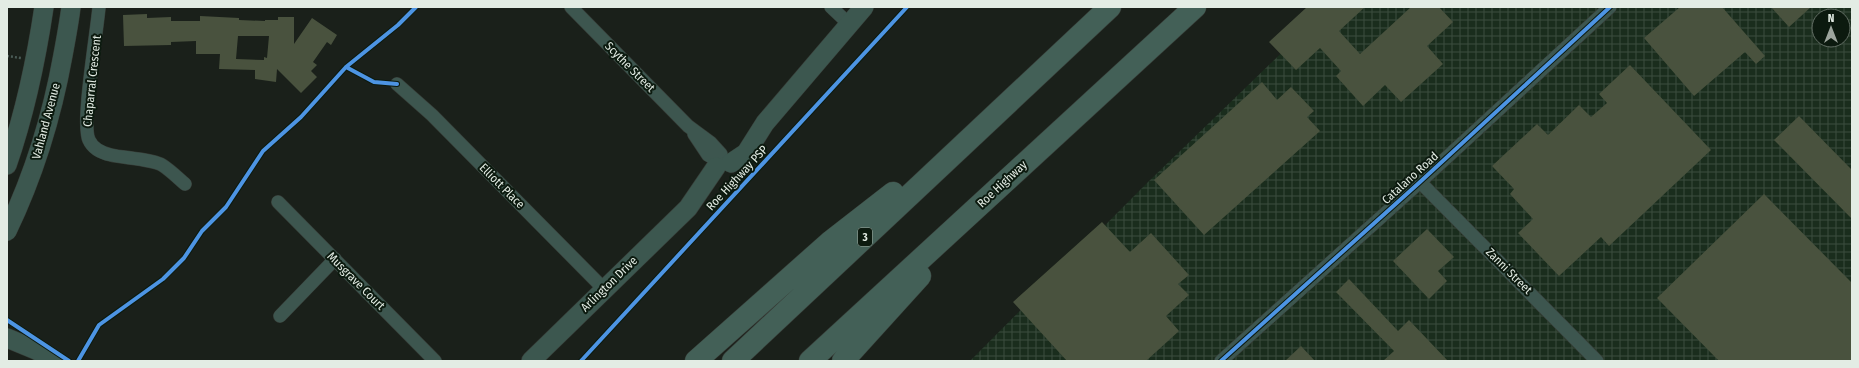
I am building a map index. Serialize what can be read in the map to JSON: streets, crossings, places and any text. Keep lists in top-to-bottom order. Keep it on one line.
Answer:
{"streets":{"highway":["Roe Highway","3"],"street":["Scythe Street","Chaparral Crescent","Vahland Avenue","Catalano Road","Elliott Place","Zanni Street","Musgrave Court","Arlington Drive"],"cycle path":["Roe Highway PSP"]},"crossings":[["Scythe Street","Arlington Drive"],["Catalano Road","Zanni Street"],["Elliott Place","Arlington Drive"]],"north":"top"}
